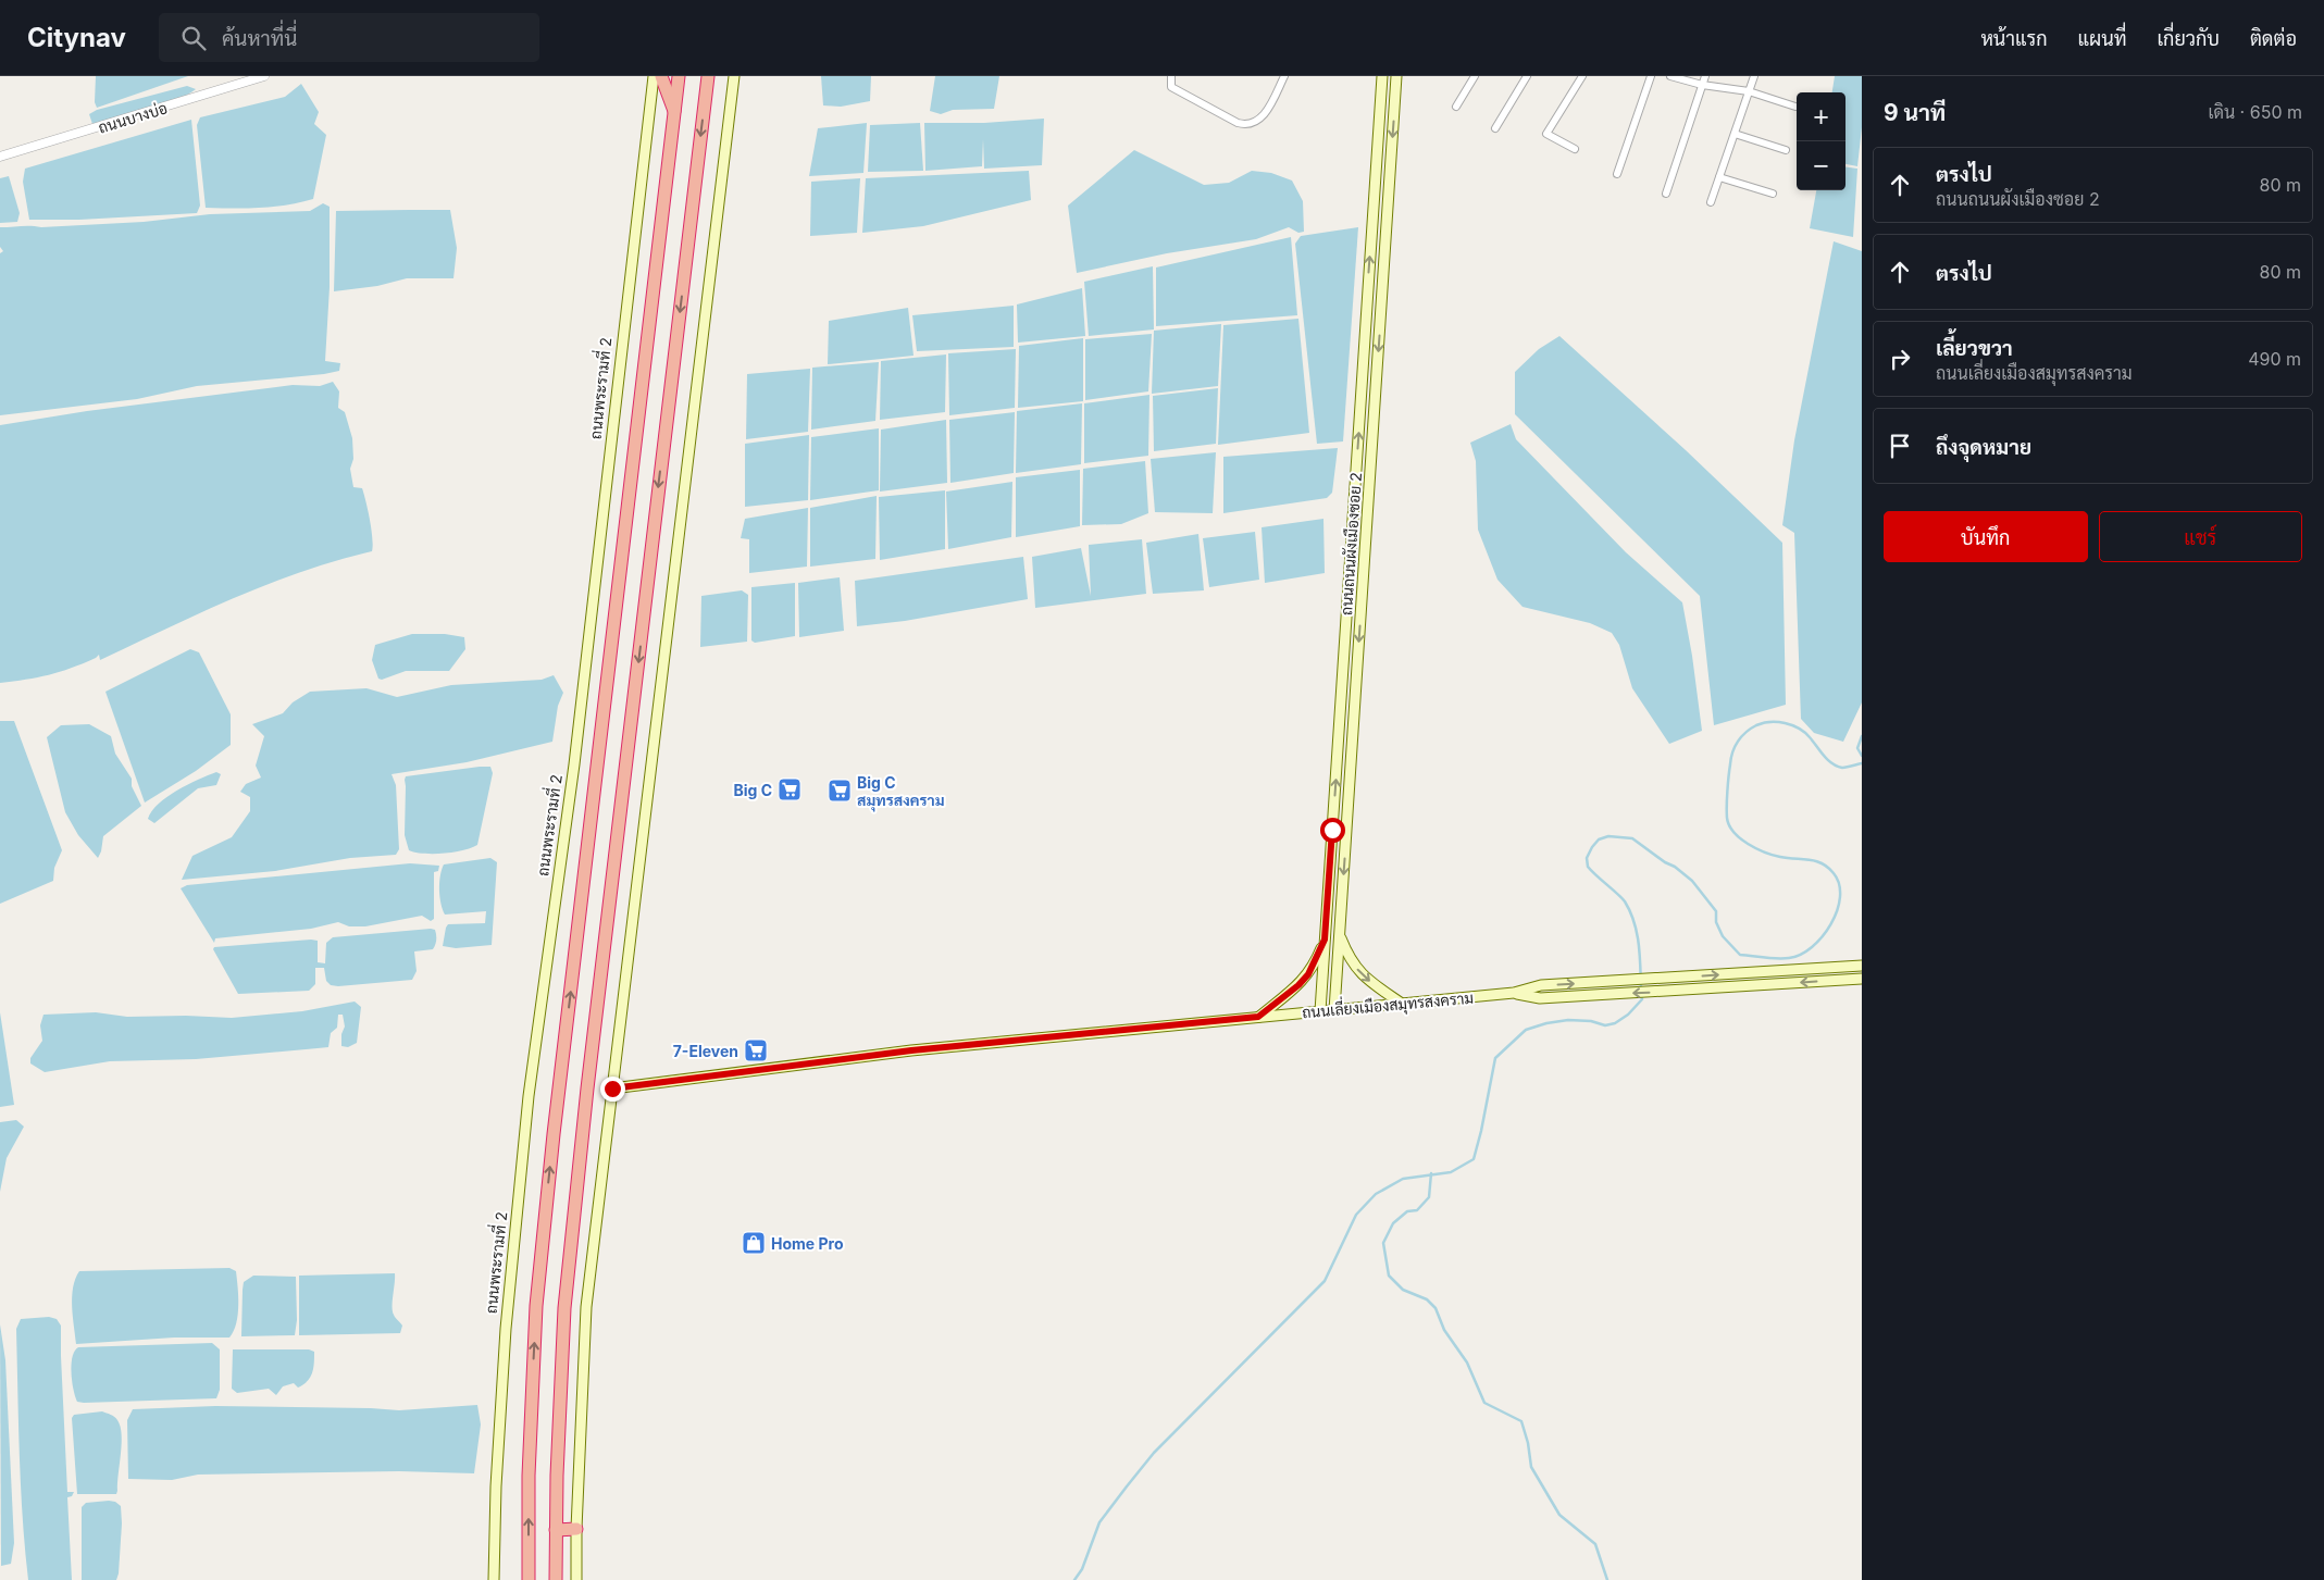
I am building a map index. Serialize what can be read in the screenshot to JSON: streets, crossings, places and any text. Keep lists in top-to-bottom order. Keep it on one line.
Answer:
{"streets":{"main road":["ถนนพระรามที่ 2","ถนนถนนผังเมืองซอย 2","ถนนเลี่ยงเมืองสมุทรสงคราม"],"street":["ถนนบางบ่อ"]},"crossings":[["ถนนถนนผังเมืองซอย 2","ถนนเลี่ยงเมืองสมุทรสงคราม"]],"places":{"supermarket":["Big C","Big C สมุทรสงคราม","7-Eleven"],"shop":["Home Pro"]},"page":{"header":"Citynav","search":"ค้นหาที่นี่","nav":["หน้าแรก","แผนที่","เกี่ยวกับ","ติดต่อ"],"heading":["9 นาที","เดิน · 650 m"],"map_buttons":["+","−"],"list":[["ตรงไป","ถนนถนนผังเมืองซอย 2","80 m"],["ตรงไป","80 m"],["เลี้ยวขวา","ถนนเลี่ยงเมืองสมุทรสงคราม","490 m"],"ถึงจุดหมาย"],"buttons":["บันทึก","แชร์"]}}
